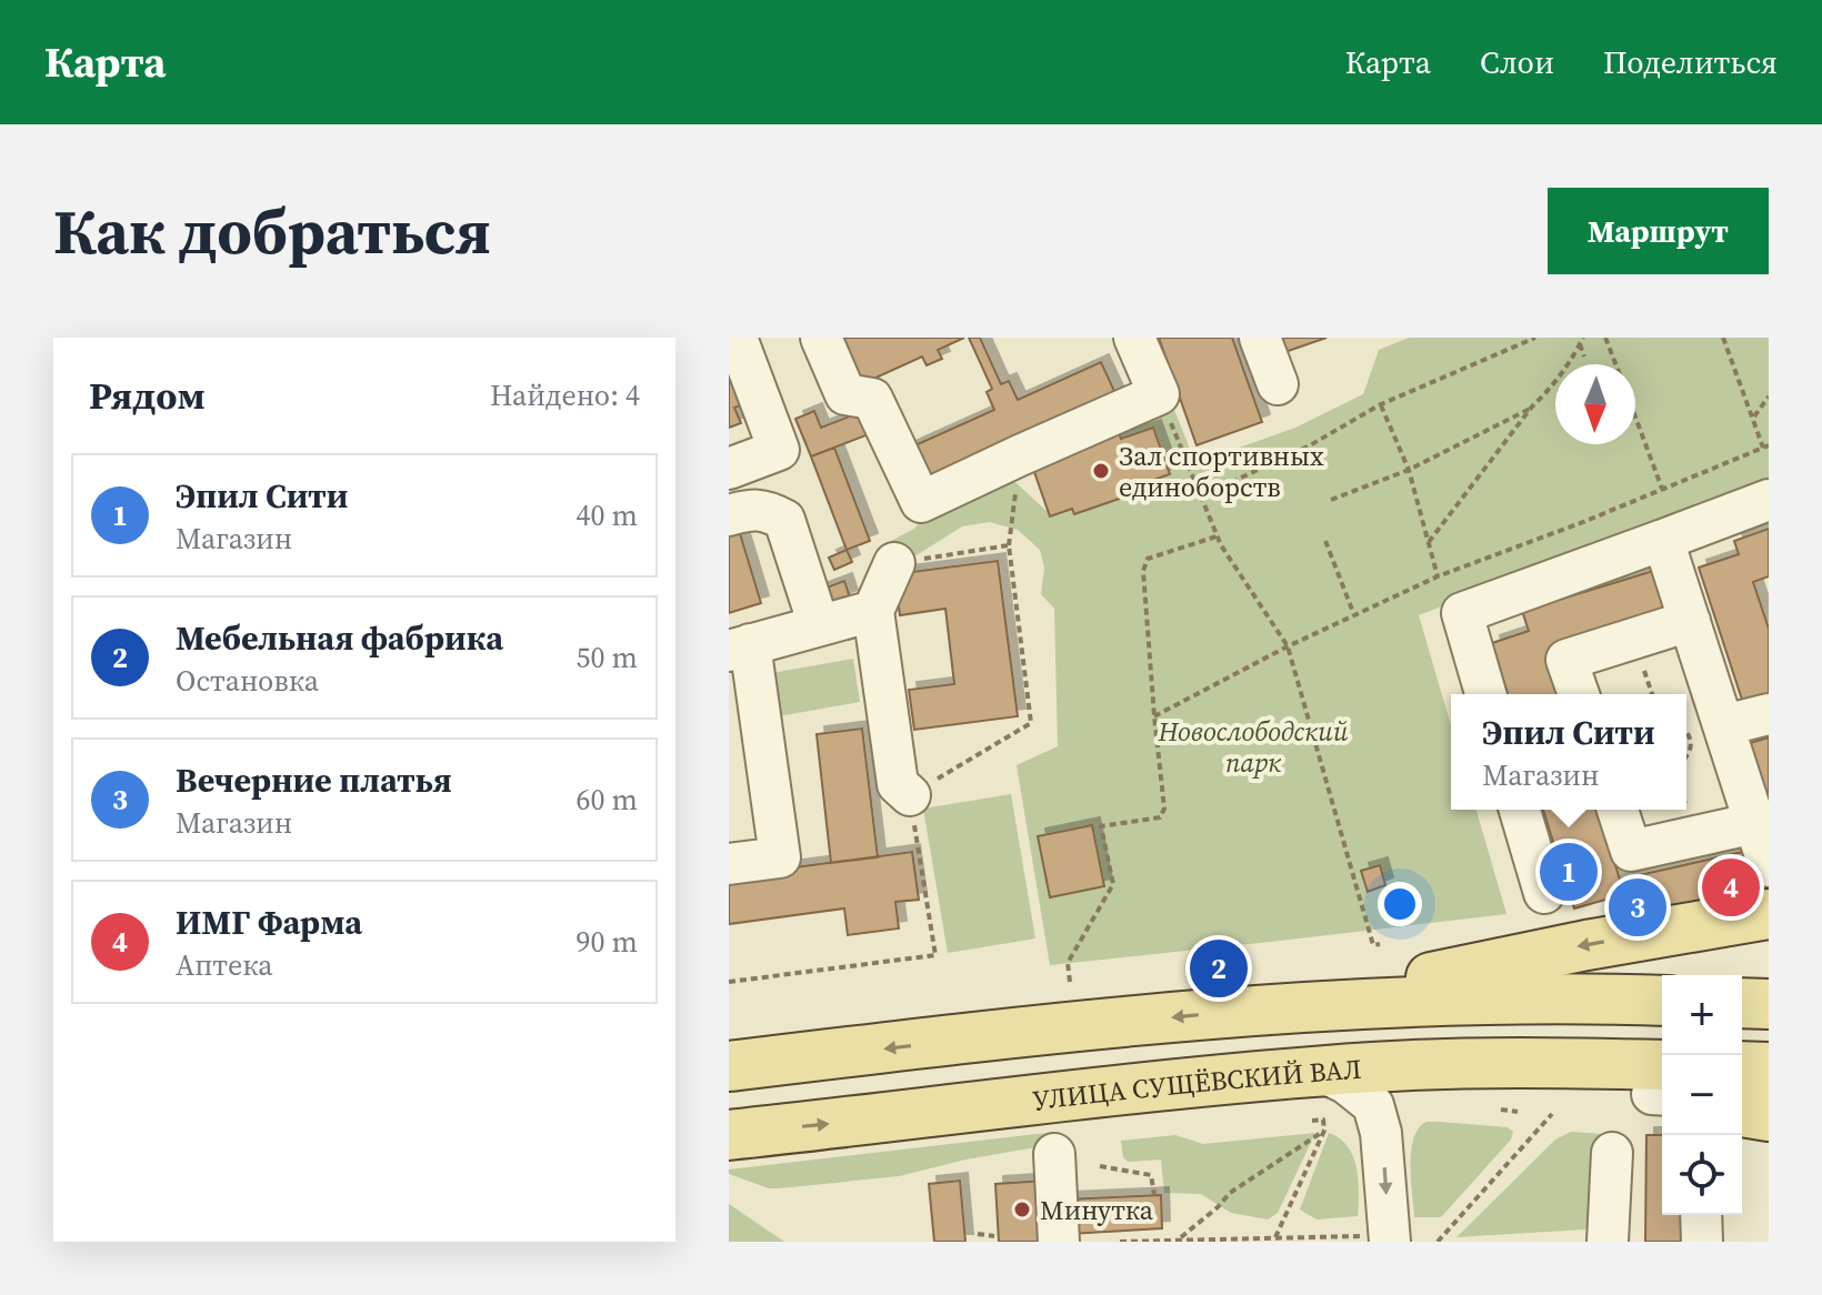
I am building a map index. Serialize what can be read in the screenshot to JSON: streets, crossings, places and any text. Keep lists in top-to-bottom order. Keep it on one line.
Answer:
{"streets":{"main road":["УЛИЦА СУЩЁВСКИЙ ВАЛ"]},"parks":["Новослободский парк"],"places":["Зал спортивных единоборств","Минутка"],"north":"bottom","page":{"header":"Карта","nav":["Карта","Слои","Поделиться"],"buttons":"Маршрут","title":"Как добраться","heading":["Рядом","Найдено: 4"],"list":[{"mark":"1","name":"Эпил Сити","note":"Магазин","value":"40 m"},{"mark":"2","name":"Мебельная фабрика","note":"Остановка","value":"50 m"},{"mark":"3","name":"Вечерние платья","note":"Магазин","value":"60 m"},{"mark":"4","name":"ИМГ Фарма","note":"Аптека","value":"90 m"}],"popup":["Эпил Сити","Магазин"],"pins":["1","4","3","2"],"map_buttons":["+","−"]}}
